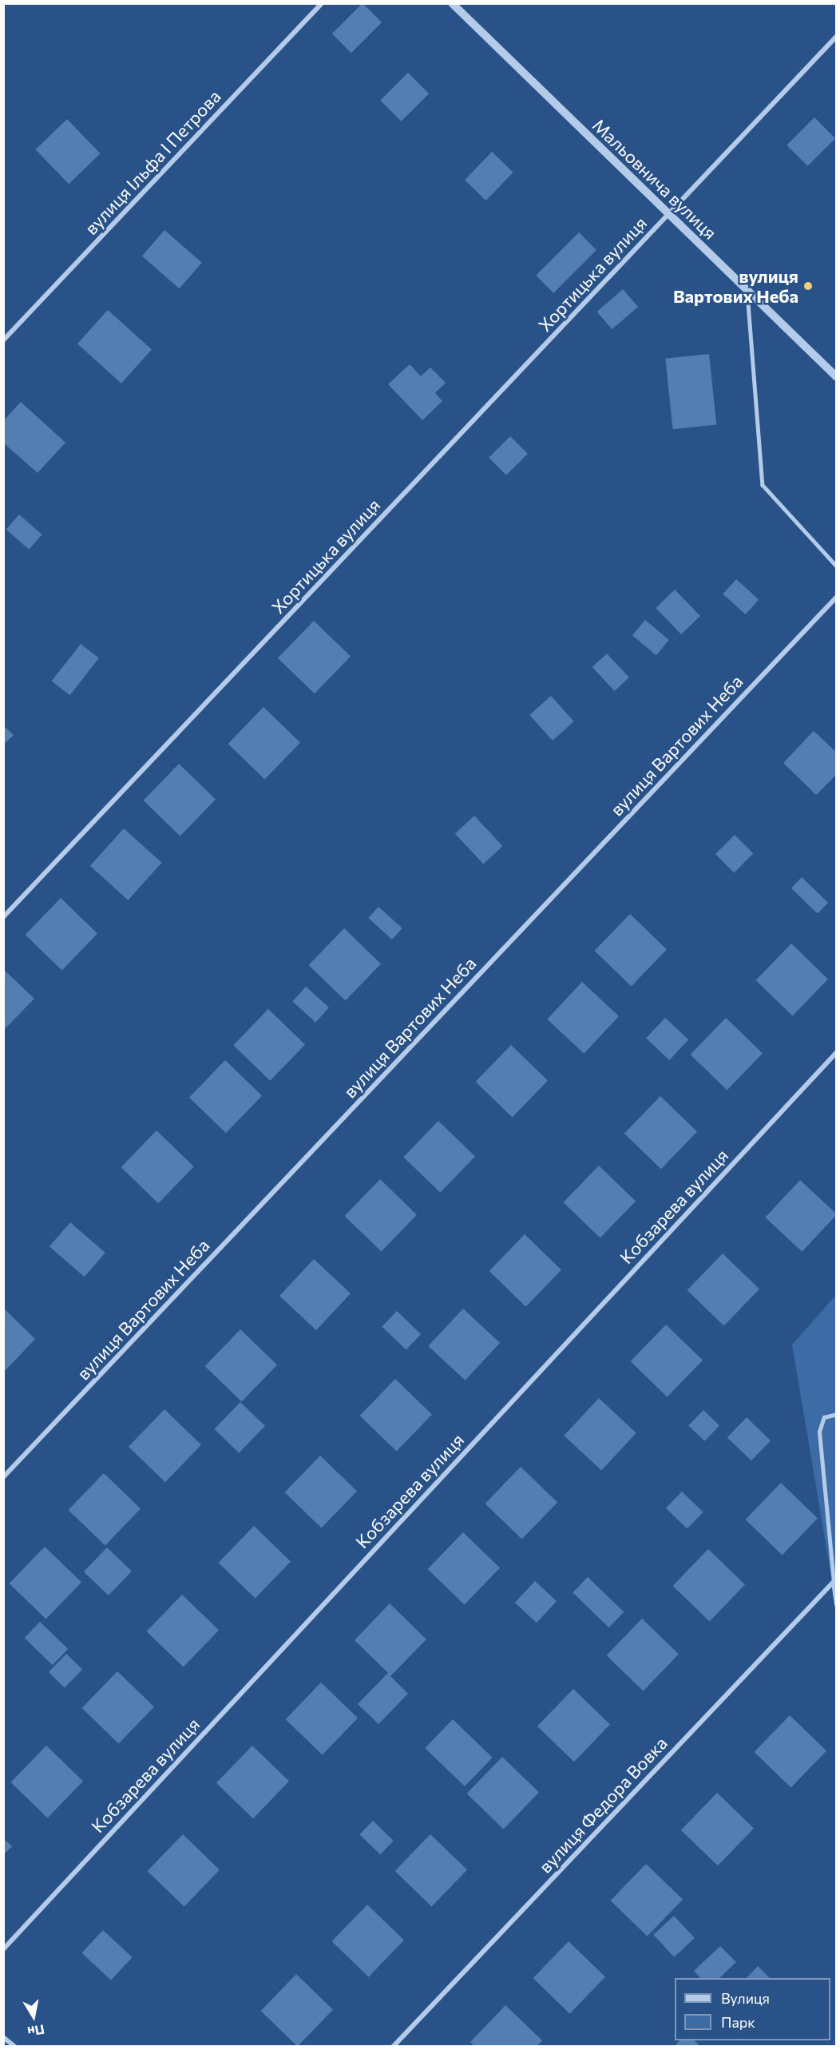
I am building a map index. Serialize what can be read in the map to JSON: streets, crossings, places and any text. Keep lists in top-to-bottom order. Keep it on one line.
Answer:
{"streets":{"street":["вулиця Ільфа І Петрова","Мальовнича вулиця","Хортицька вулиця","вулиця Вартових Неба","Кобзарева вулиця","вулиця Федора Вовка"]},"crossings":[["Мальовнича вулиця","Хортицька вулиця"]],"places":["вулиця Вартових Неба"],"legend":["Вулиця","Парк"],"north":"bottom"}
